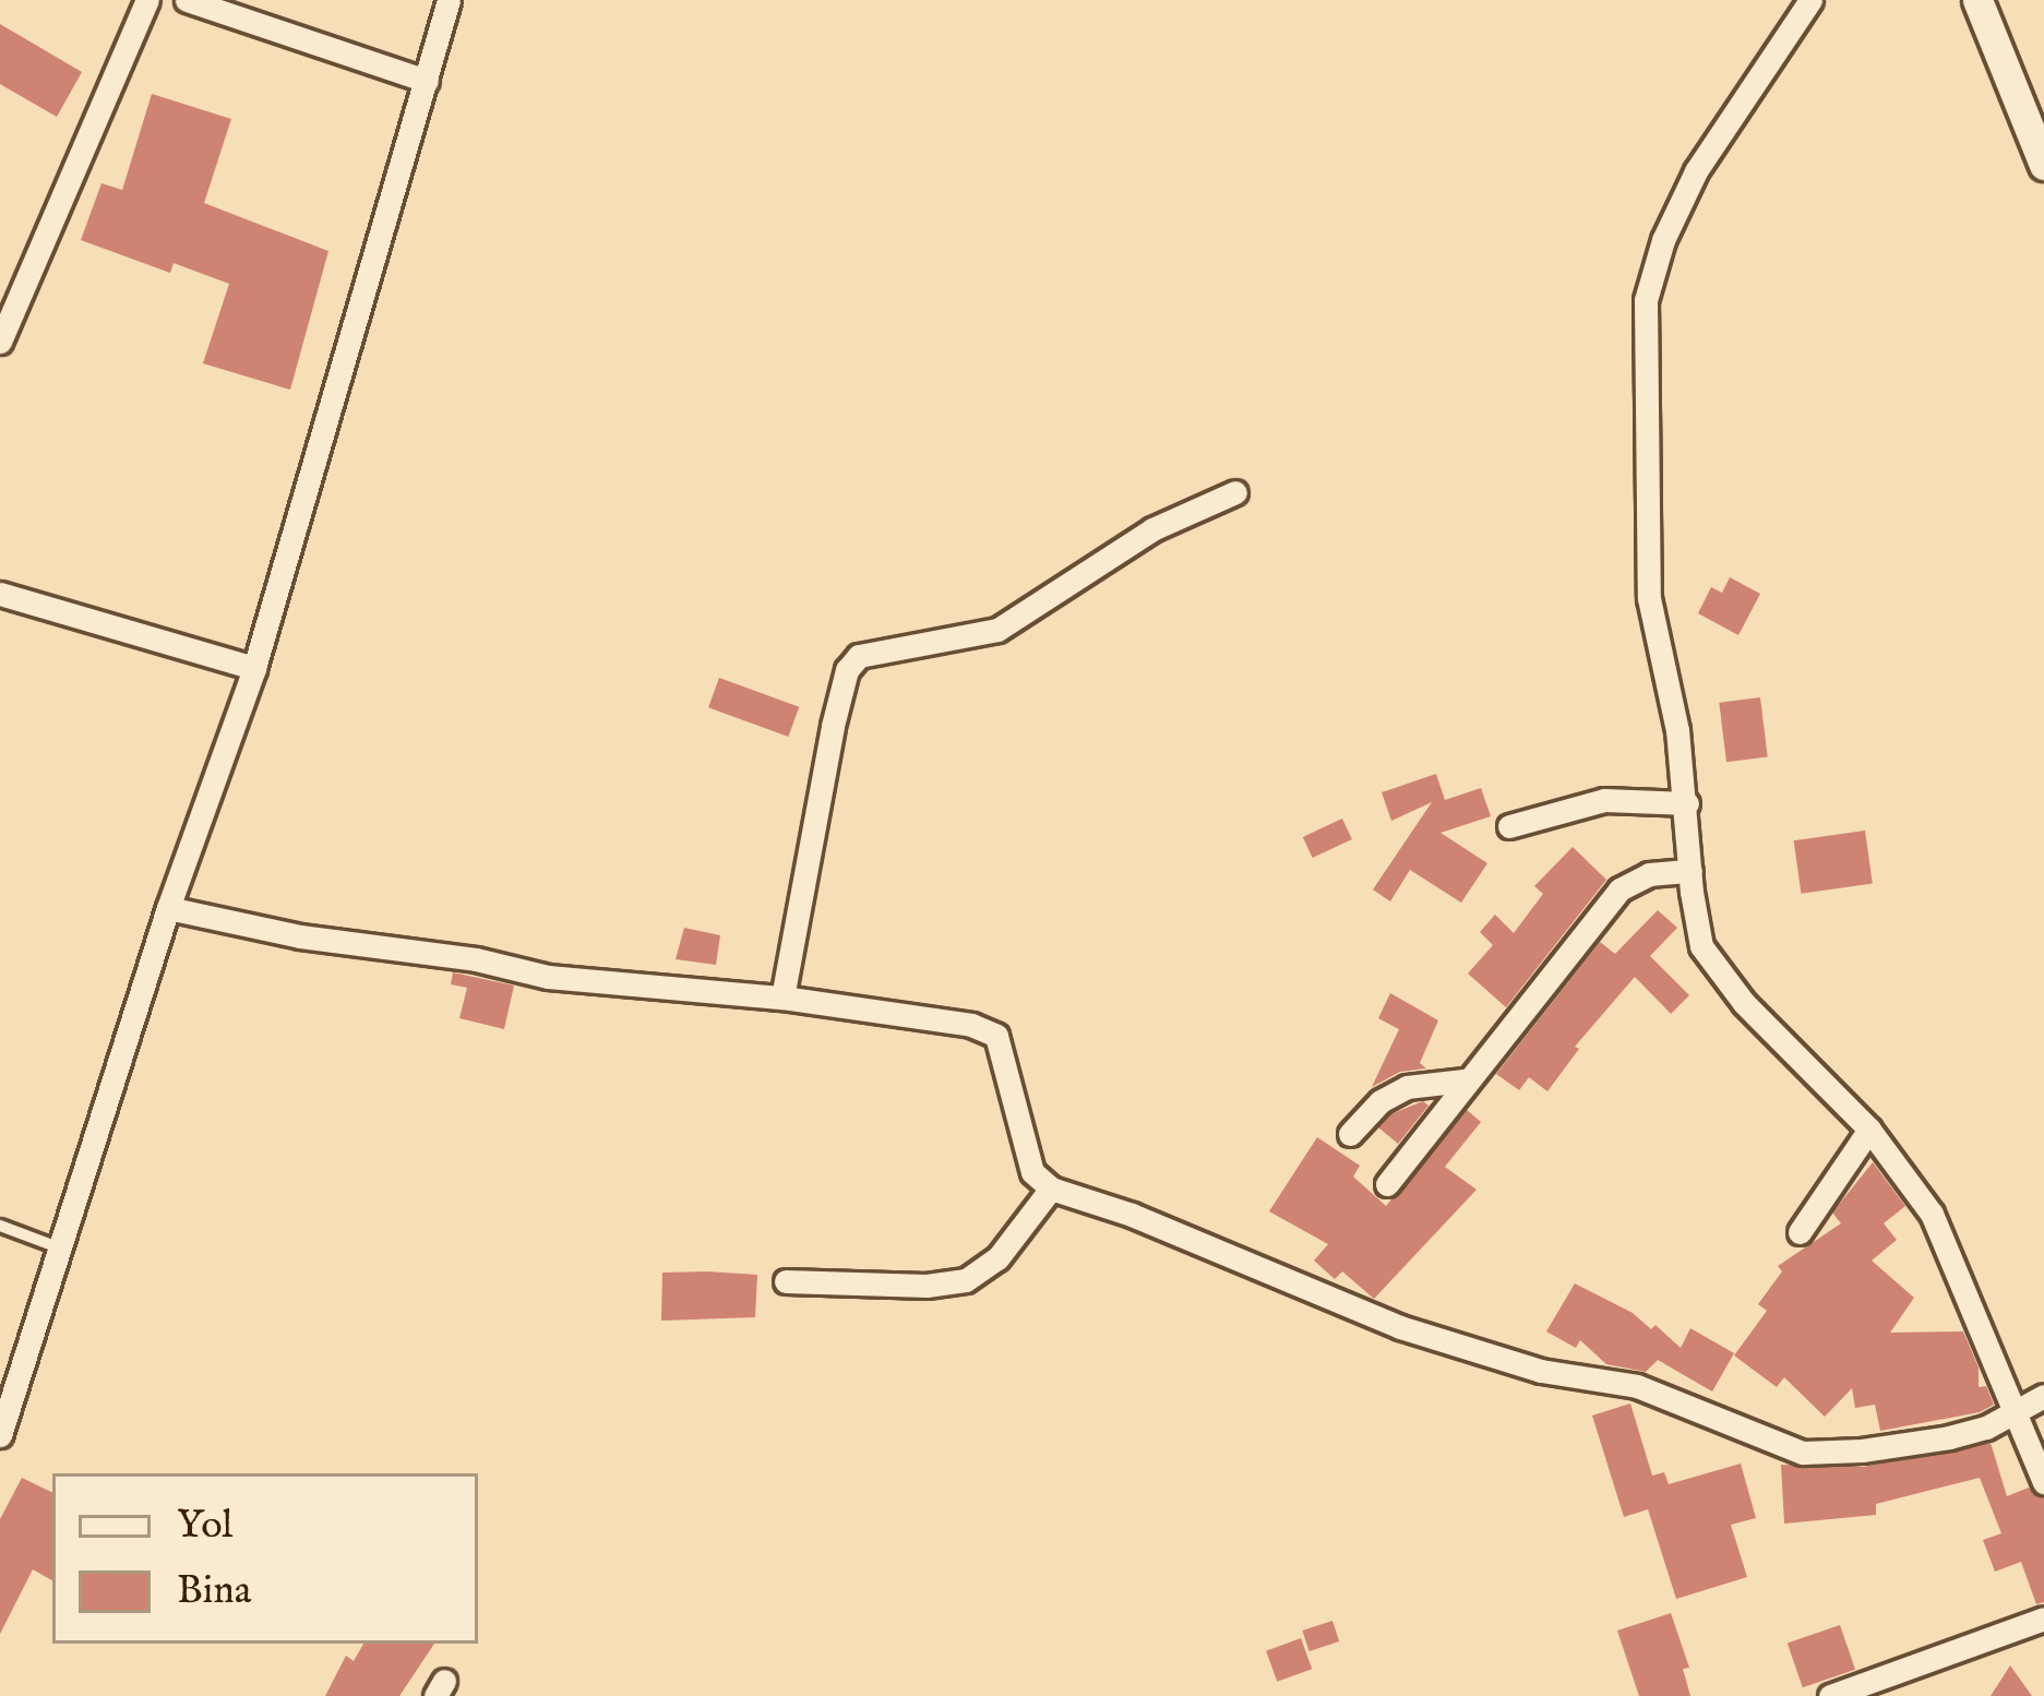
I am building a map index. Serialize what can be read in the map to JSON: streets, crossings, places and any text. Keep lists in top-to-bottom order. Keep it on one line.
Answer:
{"legend":["Yol","Bina"]}
